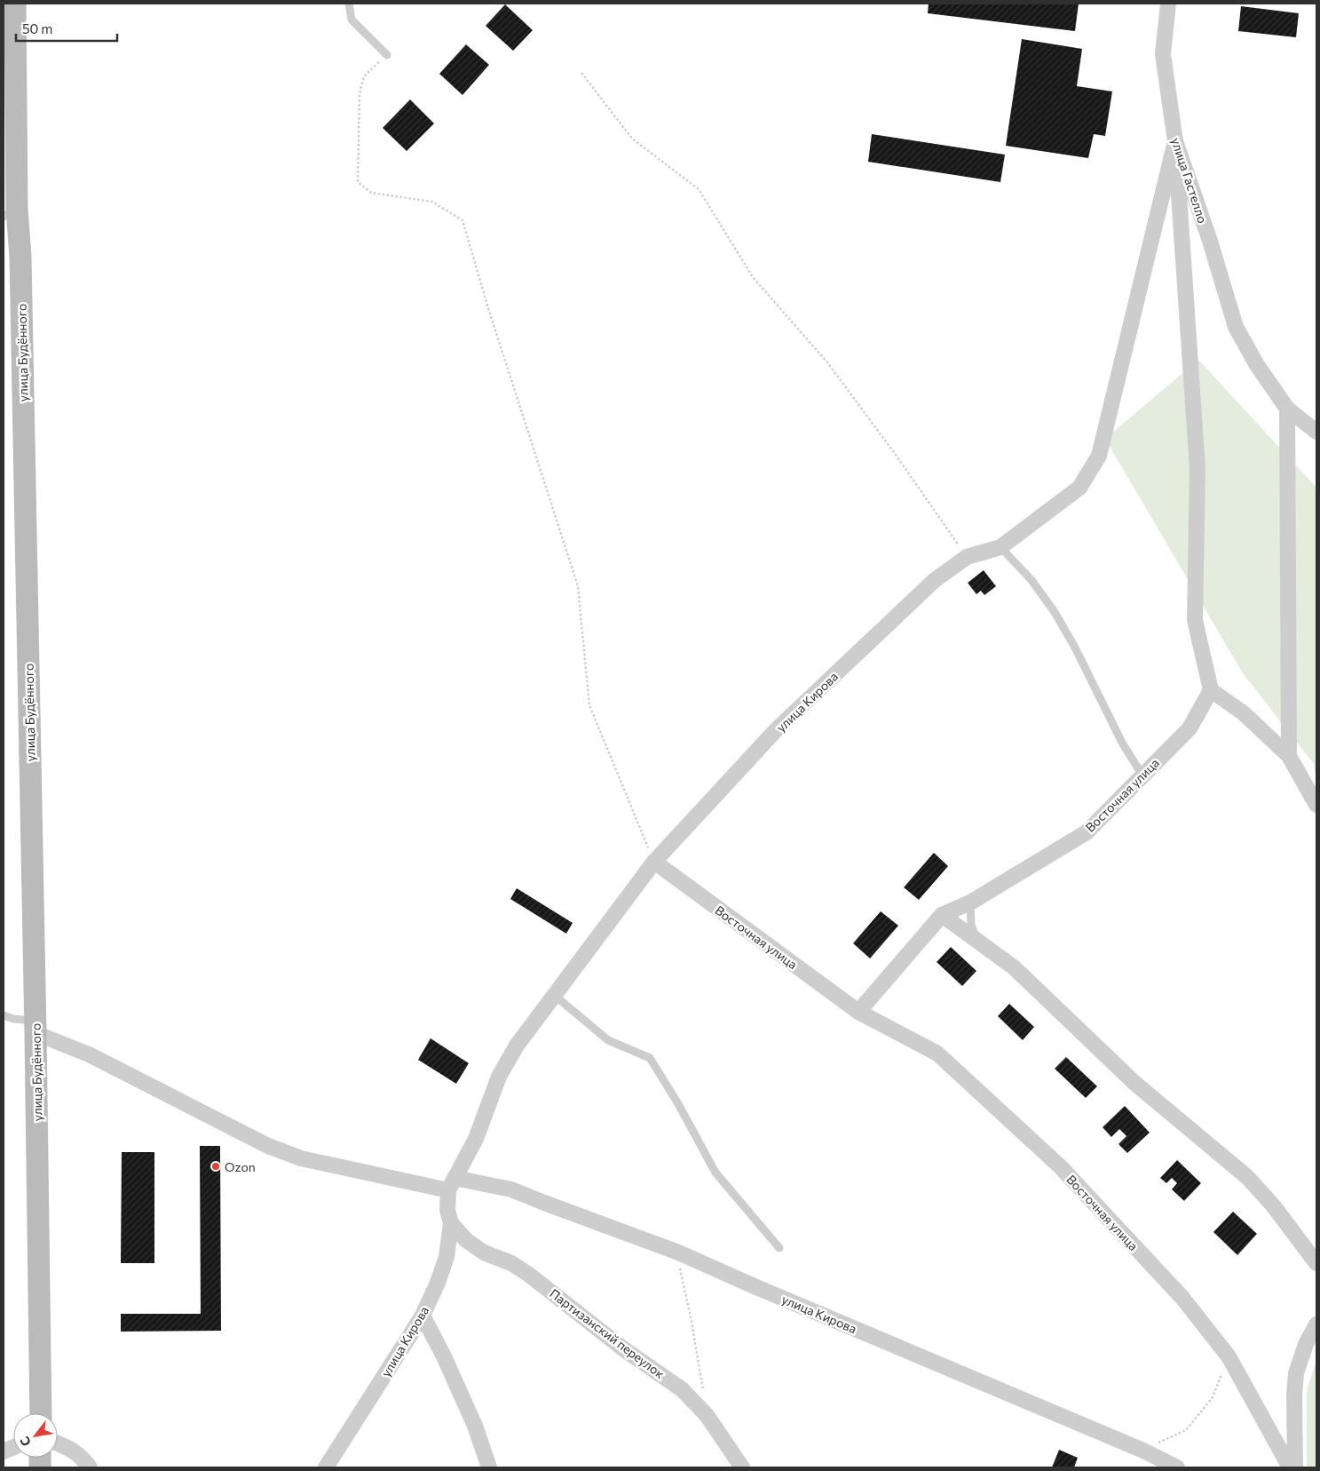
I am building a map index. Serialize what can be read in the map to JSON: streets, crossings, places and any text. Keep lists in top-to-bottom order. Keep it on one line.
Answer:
{"streets":{"main road":["улица Будённого"],"street":["улица Гастелло","улица Кирова","Восточная улица","Партизанский переулок"]},"crossings":[["улица Гастелло","улица Кирова"],["улица Кирова","Восточная улица"],["улица Кирова","Партизанский переулок"]],"places":["Ozon"],"scale_bar":"50 m","north":"bottom left"}
